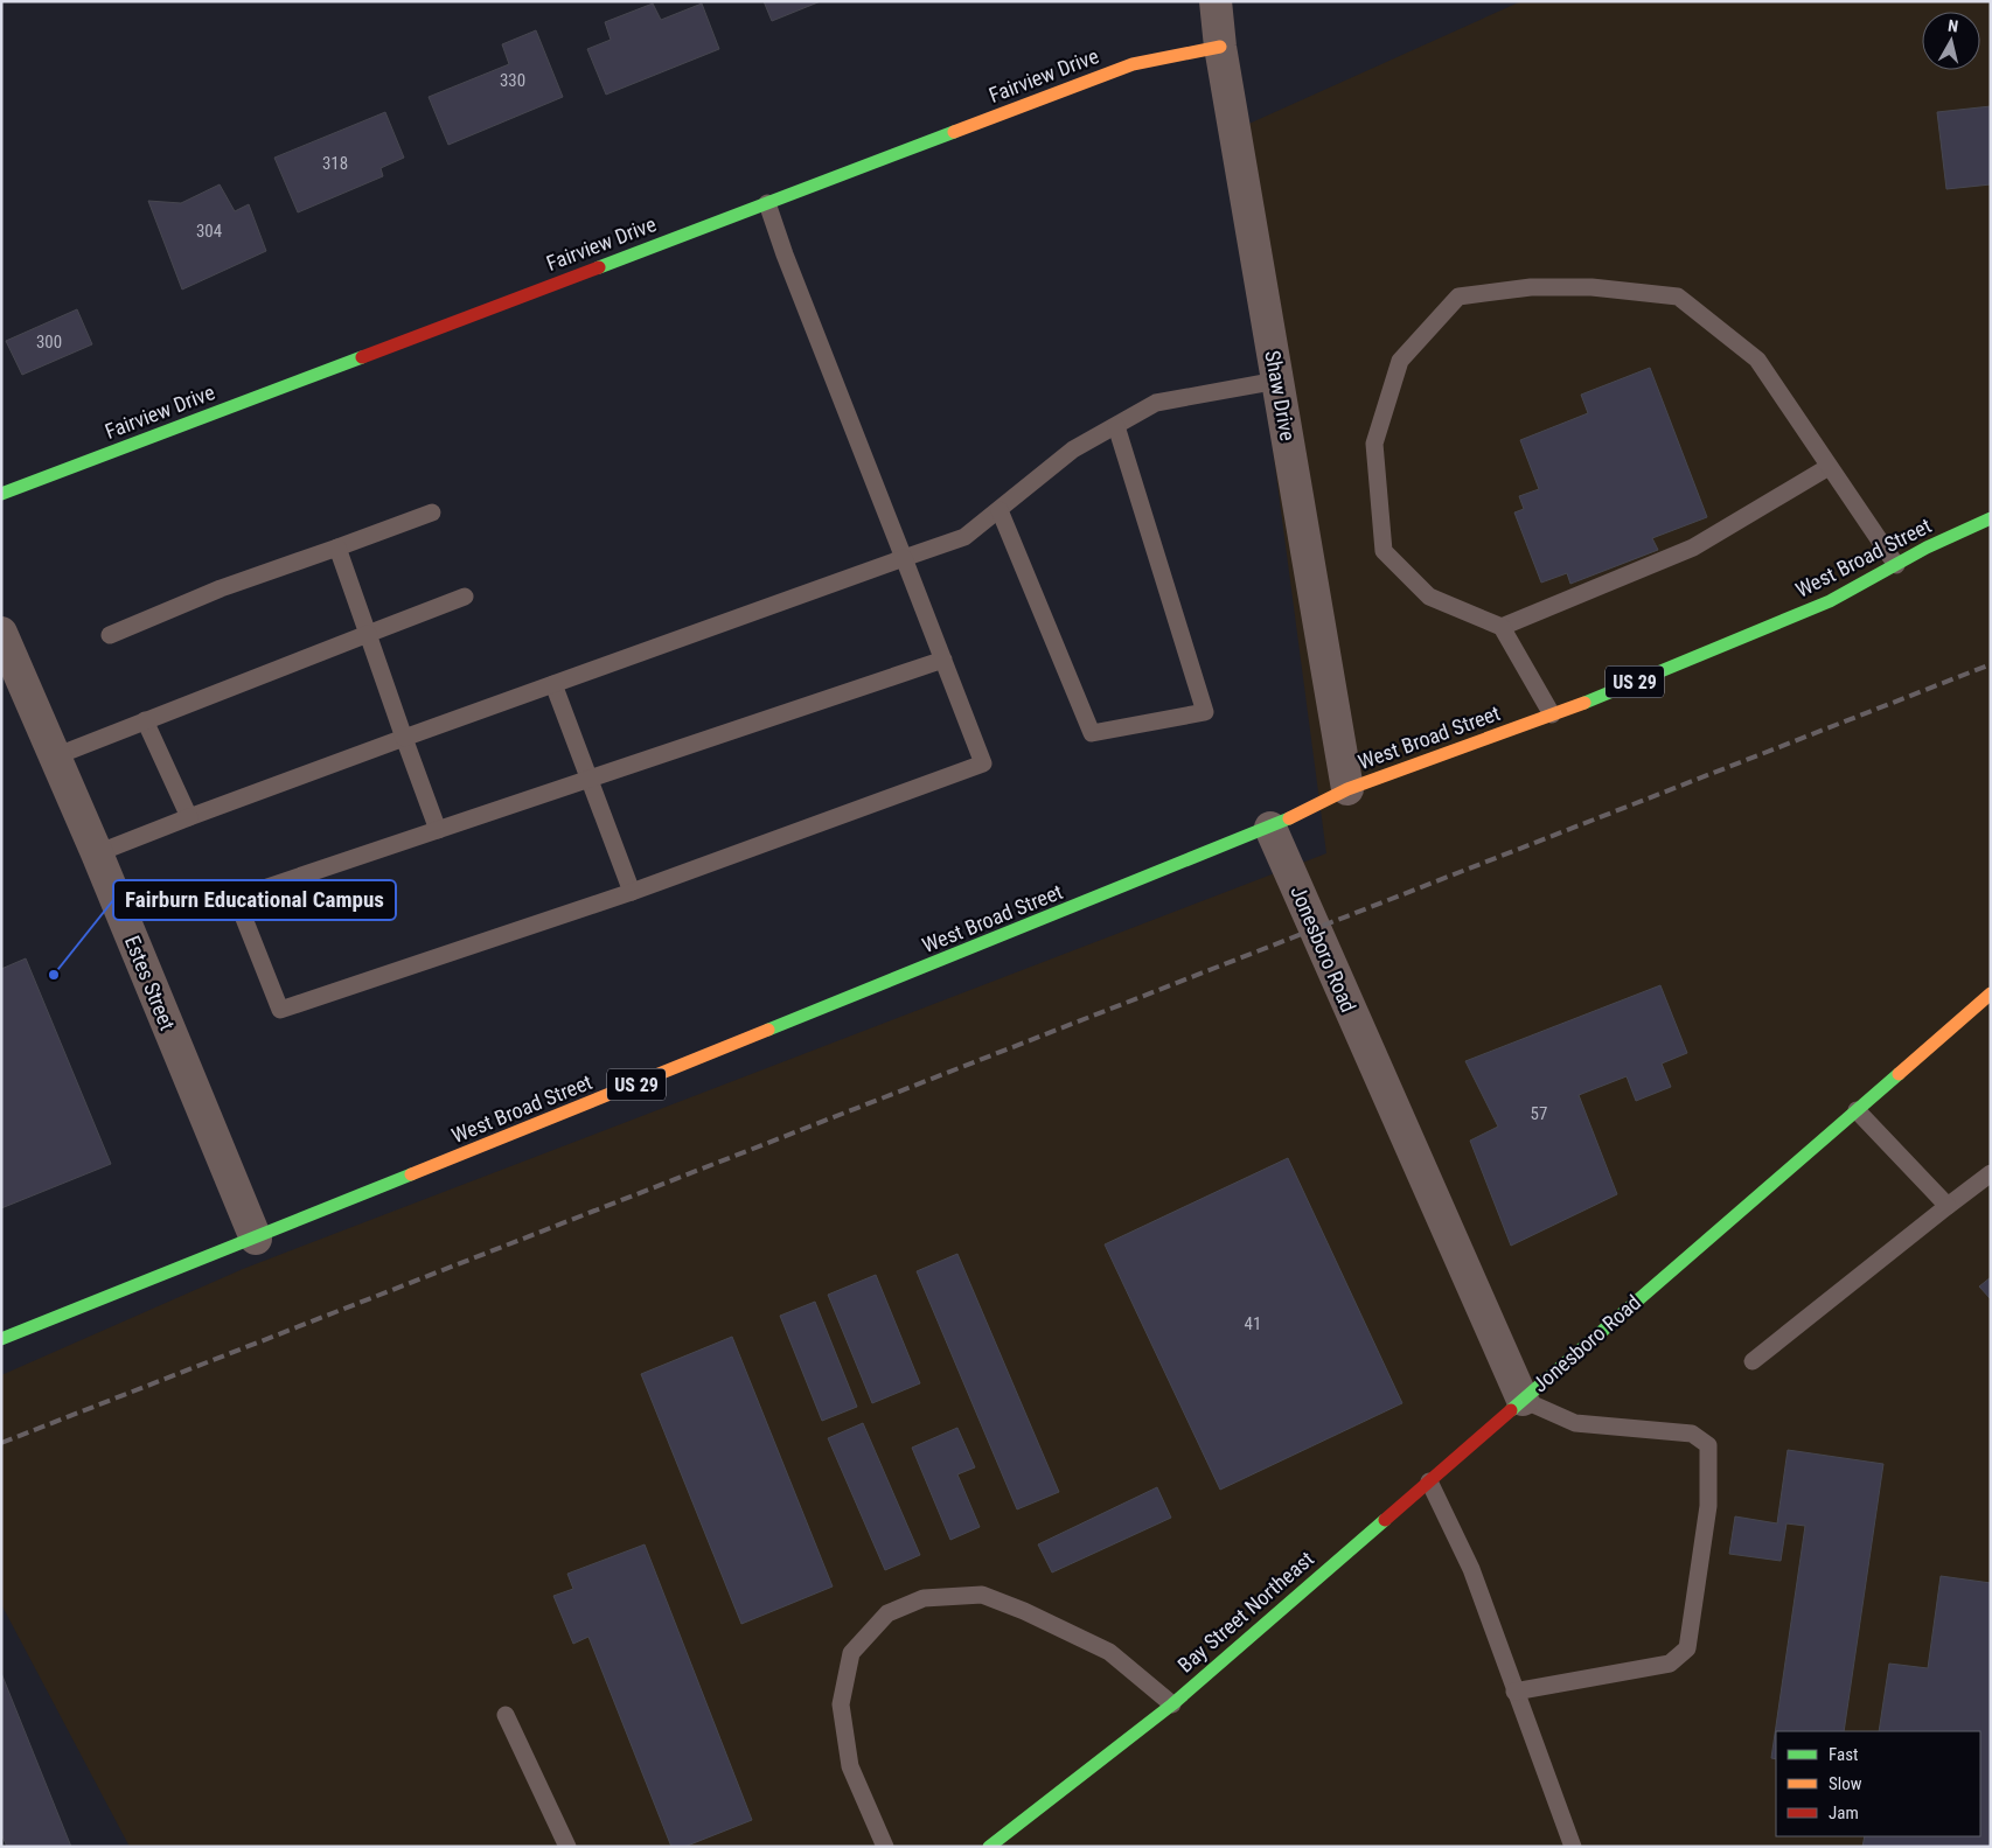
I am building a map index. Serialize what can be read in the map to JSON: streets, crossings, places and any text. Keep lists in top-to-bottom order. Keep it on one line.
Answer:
{"streets":{"street":["Fairview Drive","Shaw Drive","West Broad Street","US 29","Jonesboro Road","Estes Street","Bay Street Northeast"]},"crossings":[["Fairview Drive","Shaw Drive"],["Shaw Drive","West Broad Street"],["West Broad Street","Jonesboro Road"],["West Broad Street","Estes Street"],["Jonesboro Road","Bay Street Northeast"]],"places":["Fairburn Educational Campus"],"house_numbers":["330","318","304","300","57","41"],"legend":["Fast","Slow","Jam"],"north":"top"}
